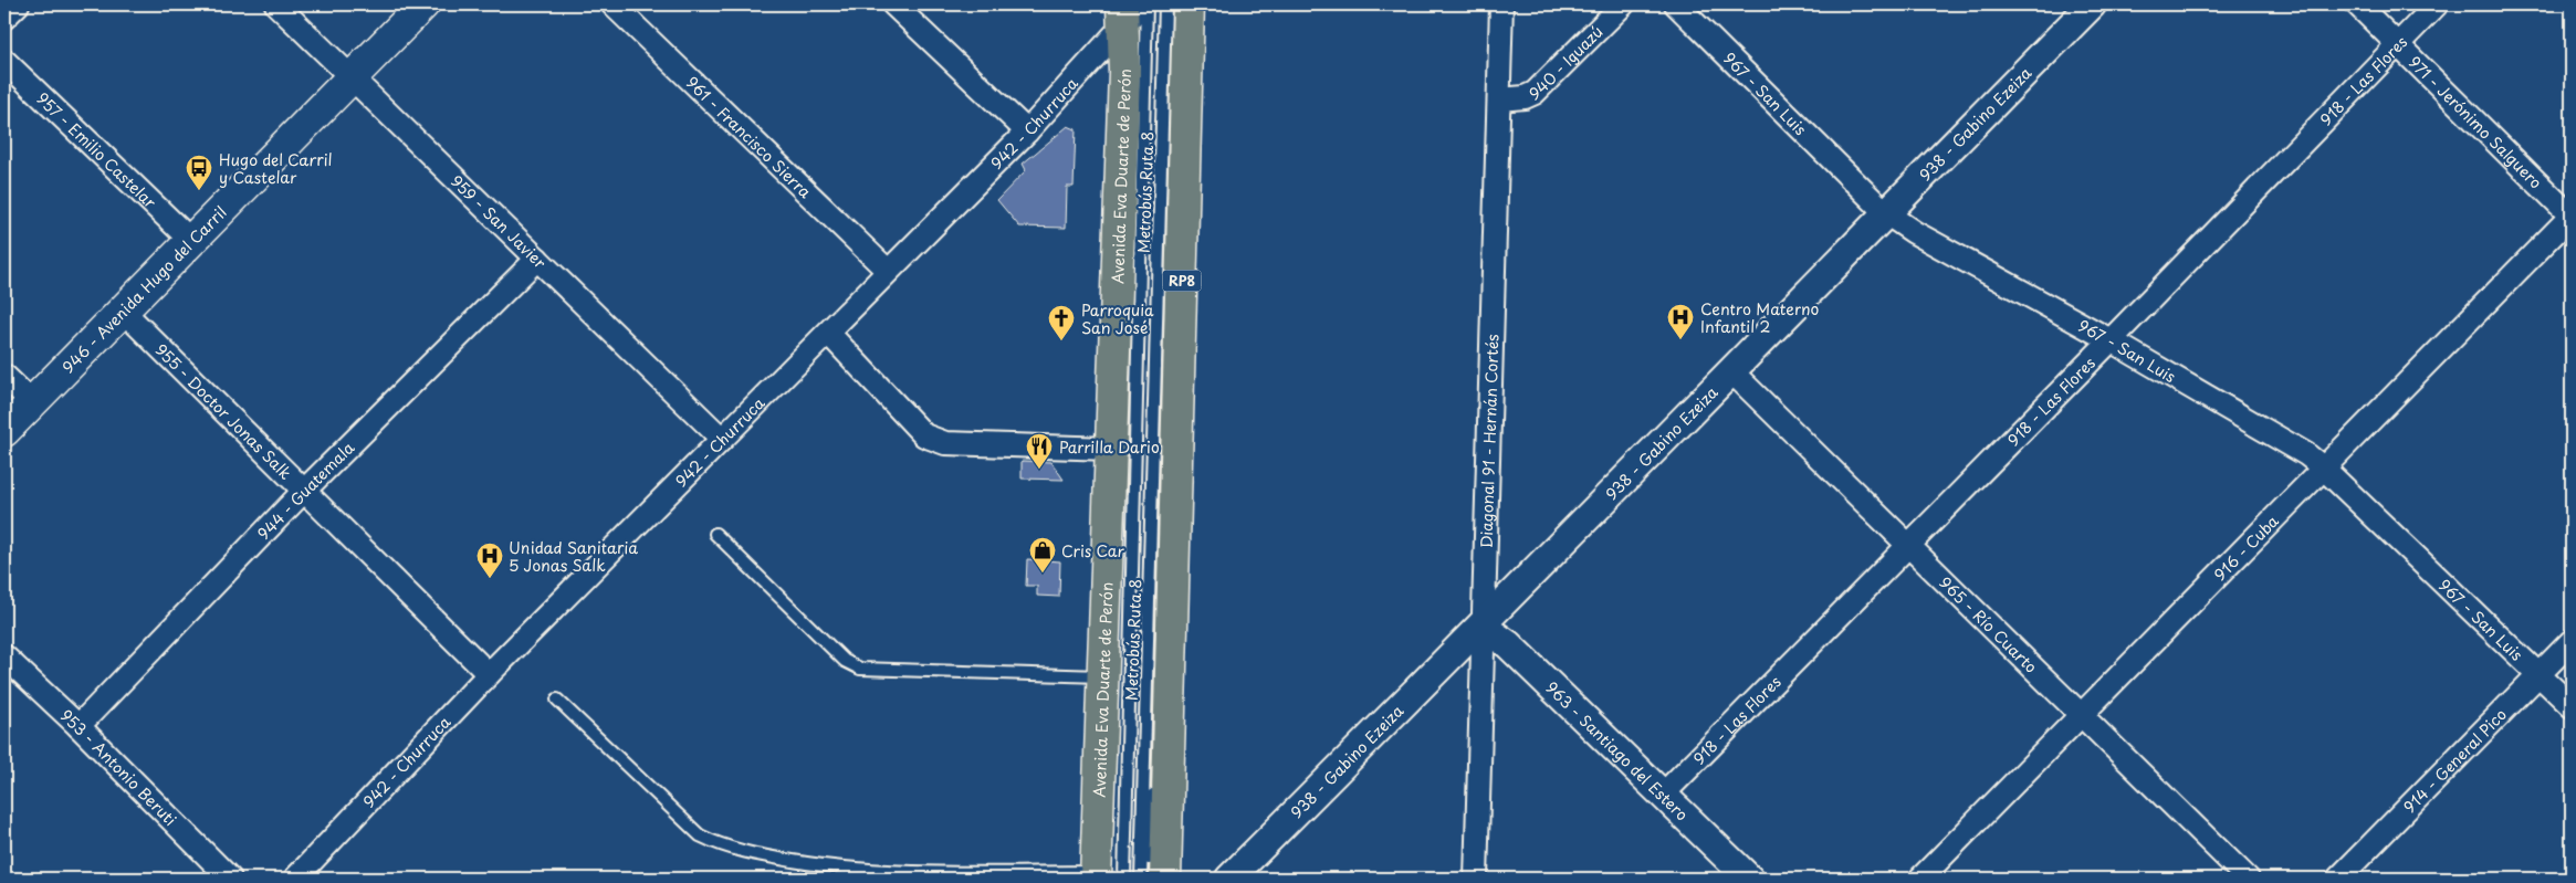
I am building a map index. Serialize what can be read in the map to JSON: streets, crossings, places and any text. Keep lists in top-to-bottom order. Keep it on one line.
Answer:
{"streets":{"main road":["Avenida Eva Duarte de Perón","RP8","946 - Avenida Hugo del Carril"],"street":["940 - Iguazú","918 - Las Flores","967 - San Luis","971 - Jerónimo Salguero","942 - Churruca","938 - Gabino Ezeiza","961 - Francisco Sierra","957 - Emilio Castelar","959 - San Javier","955 - Doctor Jonas Salk","Diagonal 91 - Hernán Cortés","944 - Guatemala","916 - Cuba","965 - Río Cuarto","963 - Santiago del Estero","914 - General Pico","953 - Antonio Beruti"],"lane":["Metrobús Ruta 8"]},"crossings":[["940 - Iguazú","Diagonal 91 - Hernán Cortés"],["918 - Las Flores","967 - San Luis"],["918 - Las Flores","971 - Jerónimo Salguero"],["918 - Las Flores","965 - Río Cuarto"],["918 - Las Flores","963 - Santiago del Estero"],["967 - San Luis","938 - Gabino Ezeiza"],["967 - San Luis","916 - Cuba"],["967 - San Luis","914 - General Pico"],["971 - Jerónimo Salguero","916 - Cuba"],["942 - Churruca","961 - Francisco Sierra"],["942 - Churruca","Avenida Eva Duarte de Perón"],["942 - Churruca","959 - San Javier"],["942 - Churruca","955 - Doctor Jonas Salk"],["938 - Gabino Ezeiza","Diagonal 91 - Hernán Cortés"],["938 - Gabino Ezeiza","965 - Río Cuarto"],["938 - Gabino Ezeiza","963 - Santiago del Estero"],["957 - Emilio Castelar","946 - Avenida Hugo del Carril"],["Avenida Eva Duarte de Perón","Metrobús Ruta 8"],["959 - San Javier","946 - Avenida Hugo del Carril"],["959 - San Javier","944 - Guatemala"],["946 - Avenida Hugo del Carril","955 - Doctor Jonas Salk"],["955 - Doctor Jonas Salk","944 - Guatemala"],["Diagonal 91 - Hernán Cortés","963 - Santiago del Estero"],["944 - Guatemala","953 - Antonio Beruti"],["916 - Cuba","965 - Río Cuarto"]],"places":{"bus stop":["Hugo del Carril y Castelar"],"hospital":["Centro Materno Infantil 2","Unidad Sanitaria 5 Jonas Salk"],"church":["Parroquia San José"],"restaurant":["Parrilla Dario"],"shop":["Cris Car"]}}
